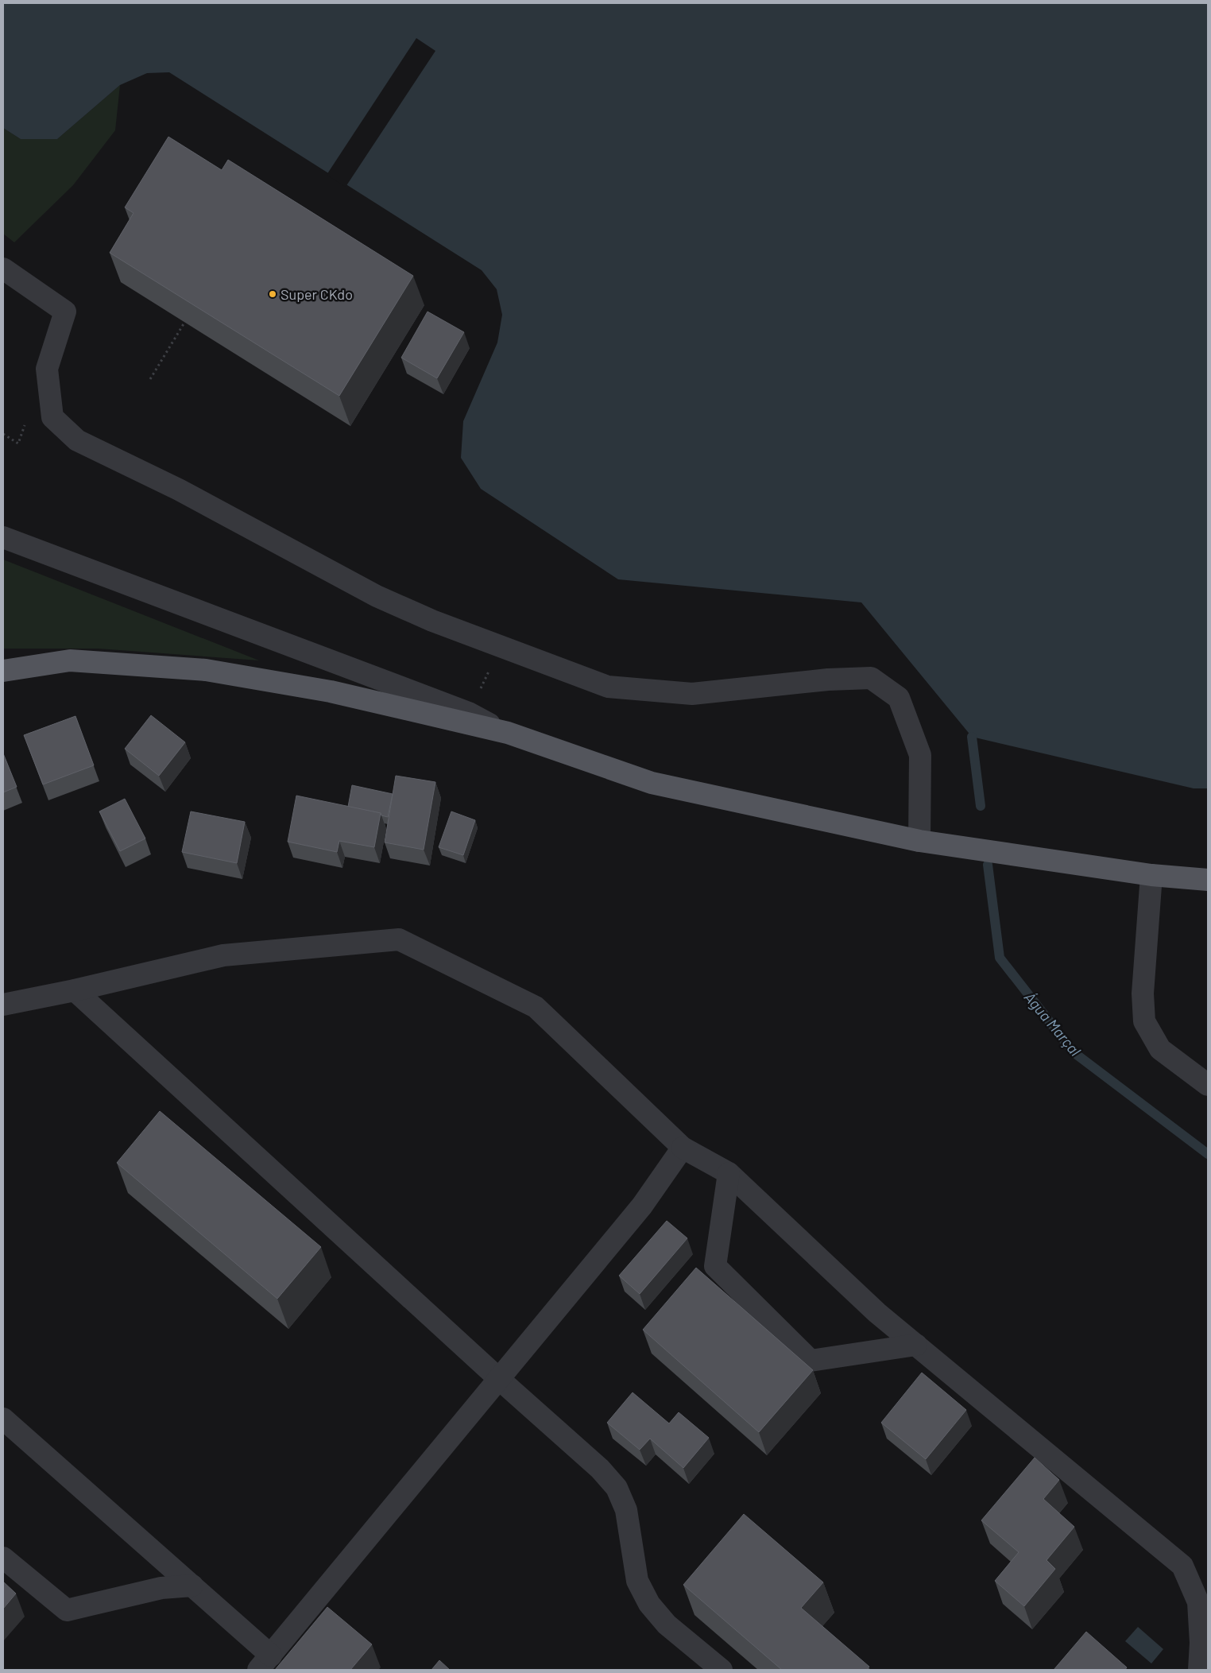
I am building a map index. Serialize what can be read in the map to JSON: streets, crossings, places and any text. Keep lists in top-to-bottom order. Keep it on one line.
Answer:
{"water":["Água Marçal"],"places":["Super CKdo"]}
